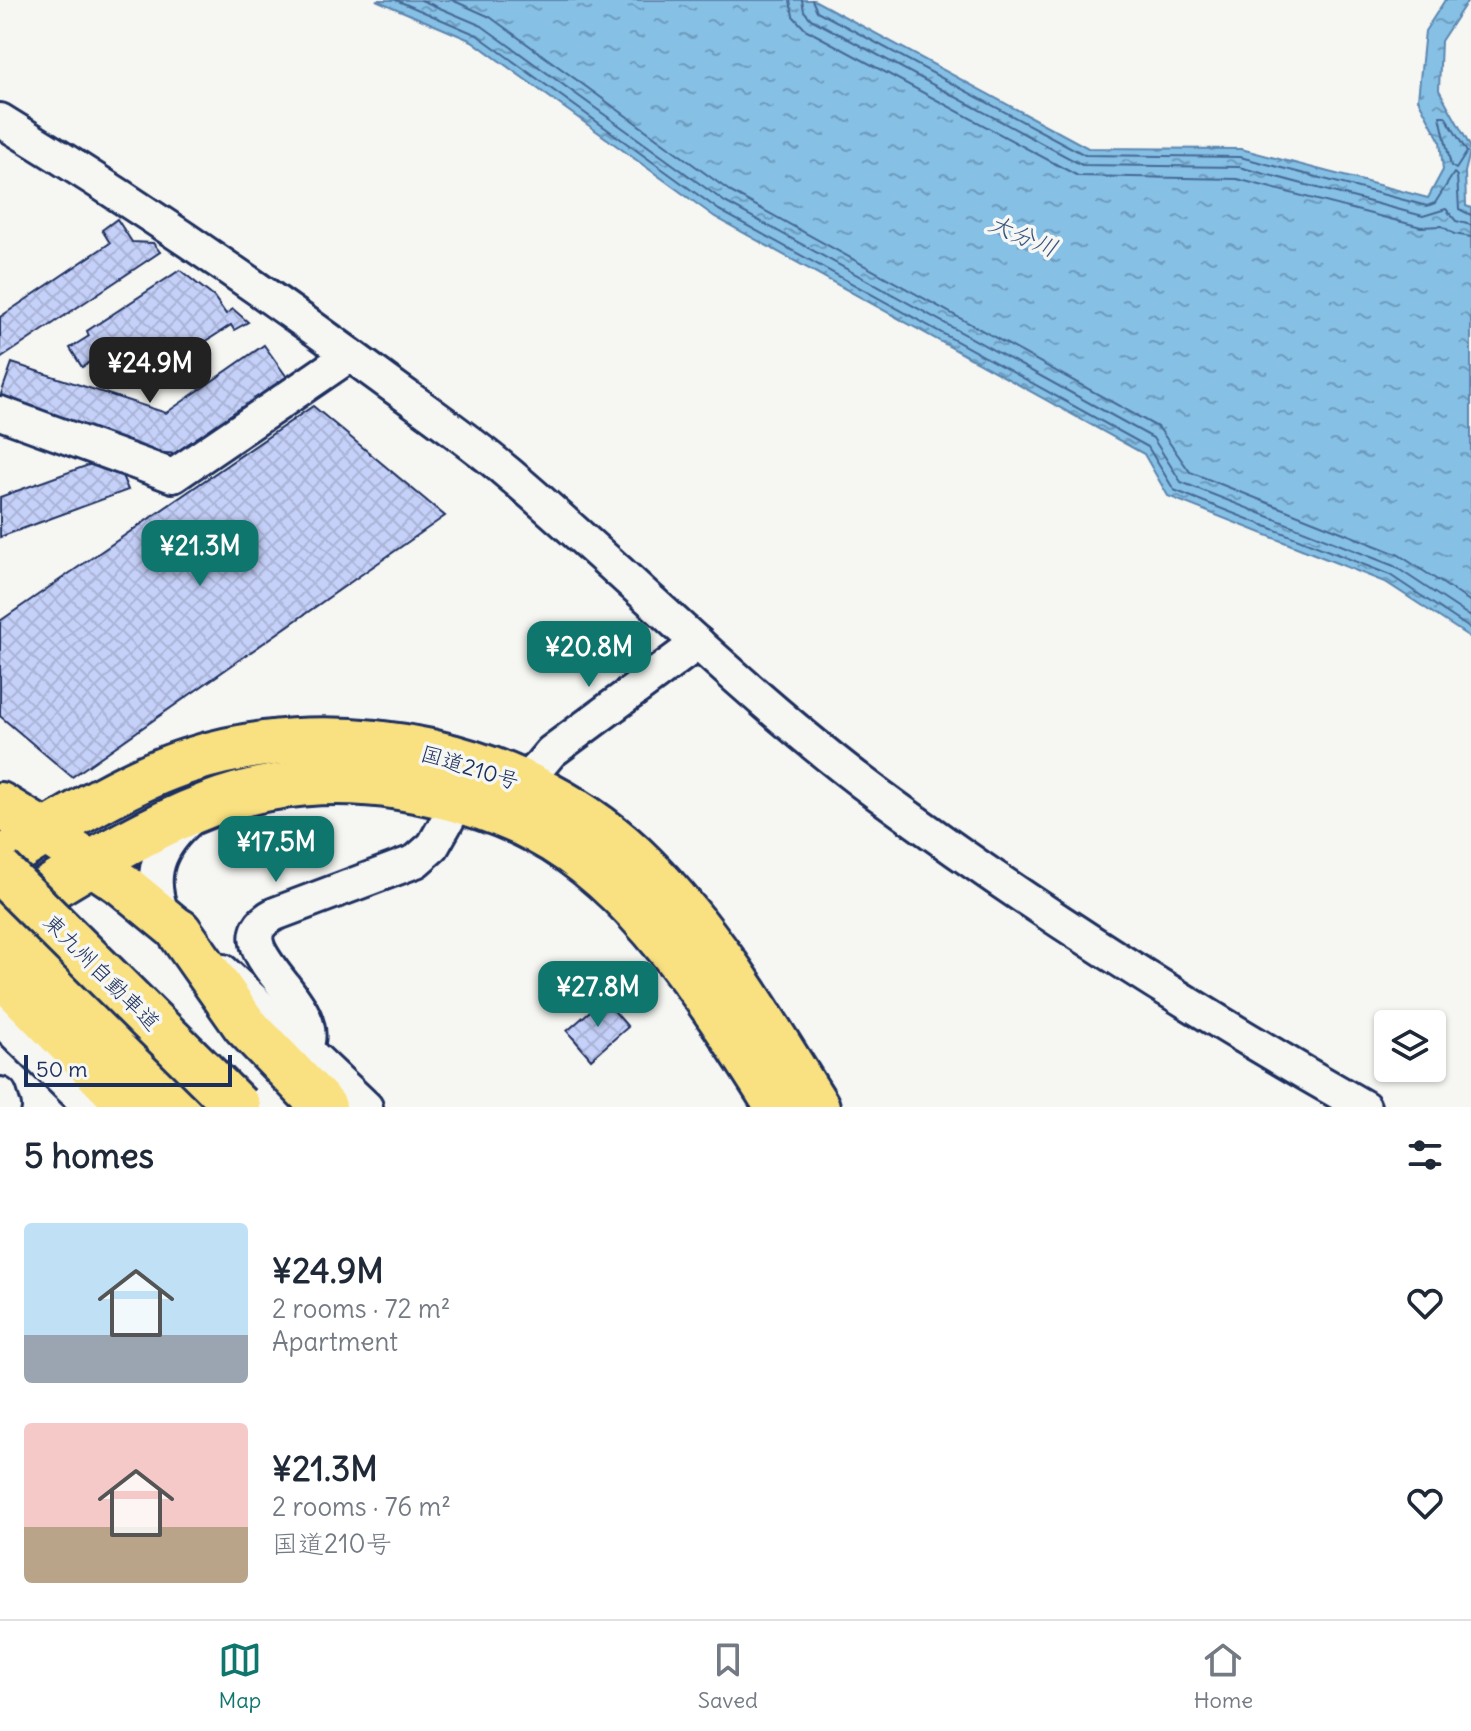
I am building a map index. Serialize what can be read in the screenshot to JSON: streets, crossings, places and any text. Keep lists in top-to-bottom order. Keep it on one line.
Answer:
{"streets":{"highway":["国道210号","東九州自動車道"]},"crossings":[["国道210号","東九州自動車道"]],"water":["大分川"],"scale_bar":"50 m","page":{"price":["¥24.9M","¥21.3M","¥20.8M","¥17.5M","¥27.8M"],"scale":"50 m","heading":"5 homes","list":[{"name":"¥24.9M","note":"2 rooms · 72 m² · Apartment"},{"name":"¥21.3M","note":"2 rooms · 76 m² · 国道210号"}],"tabs":["Map","Saved","Home"]}}
